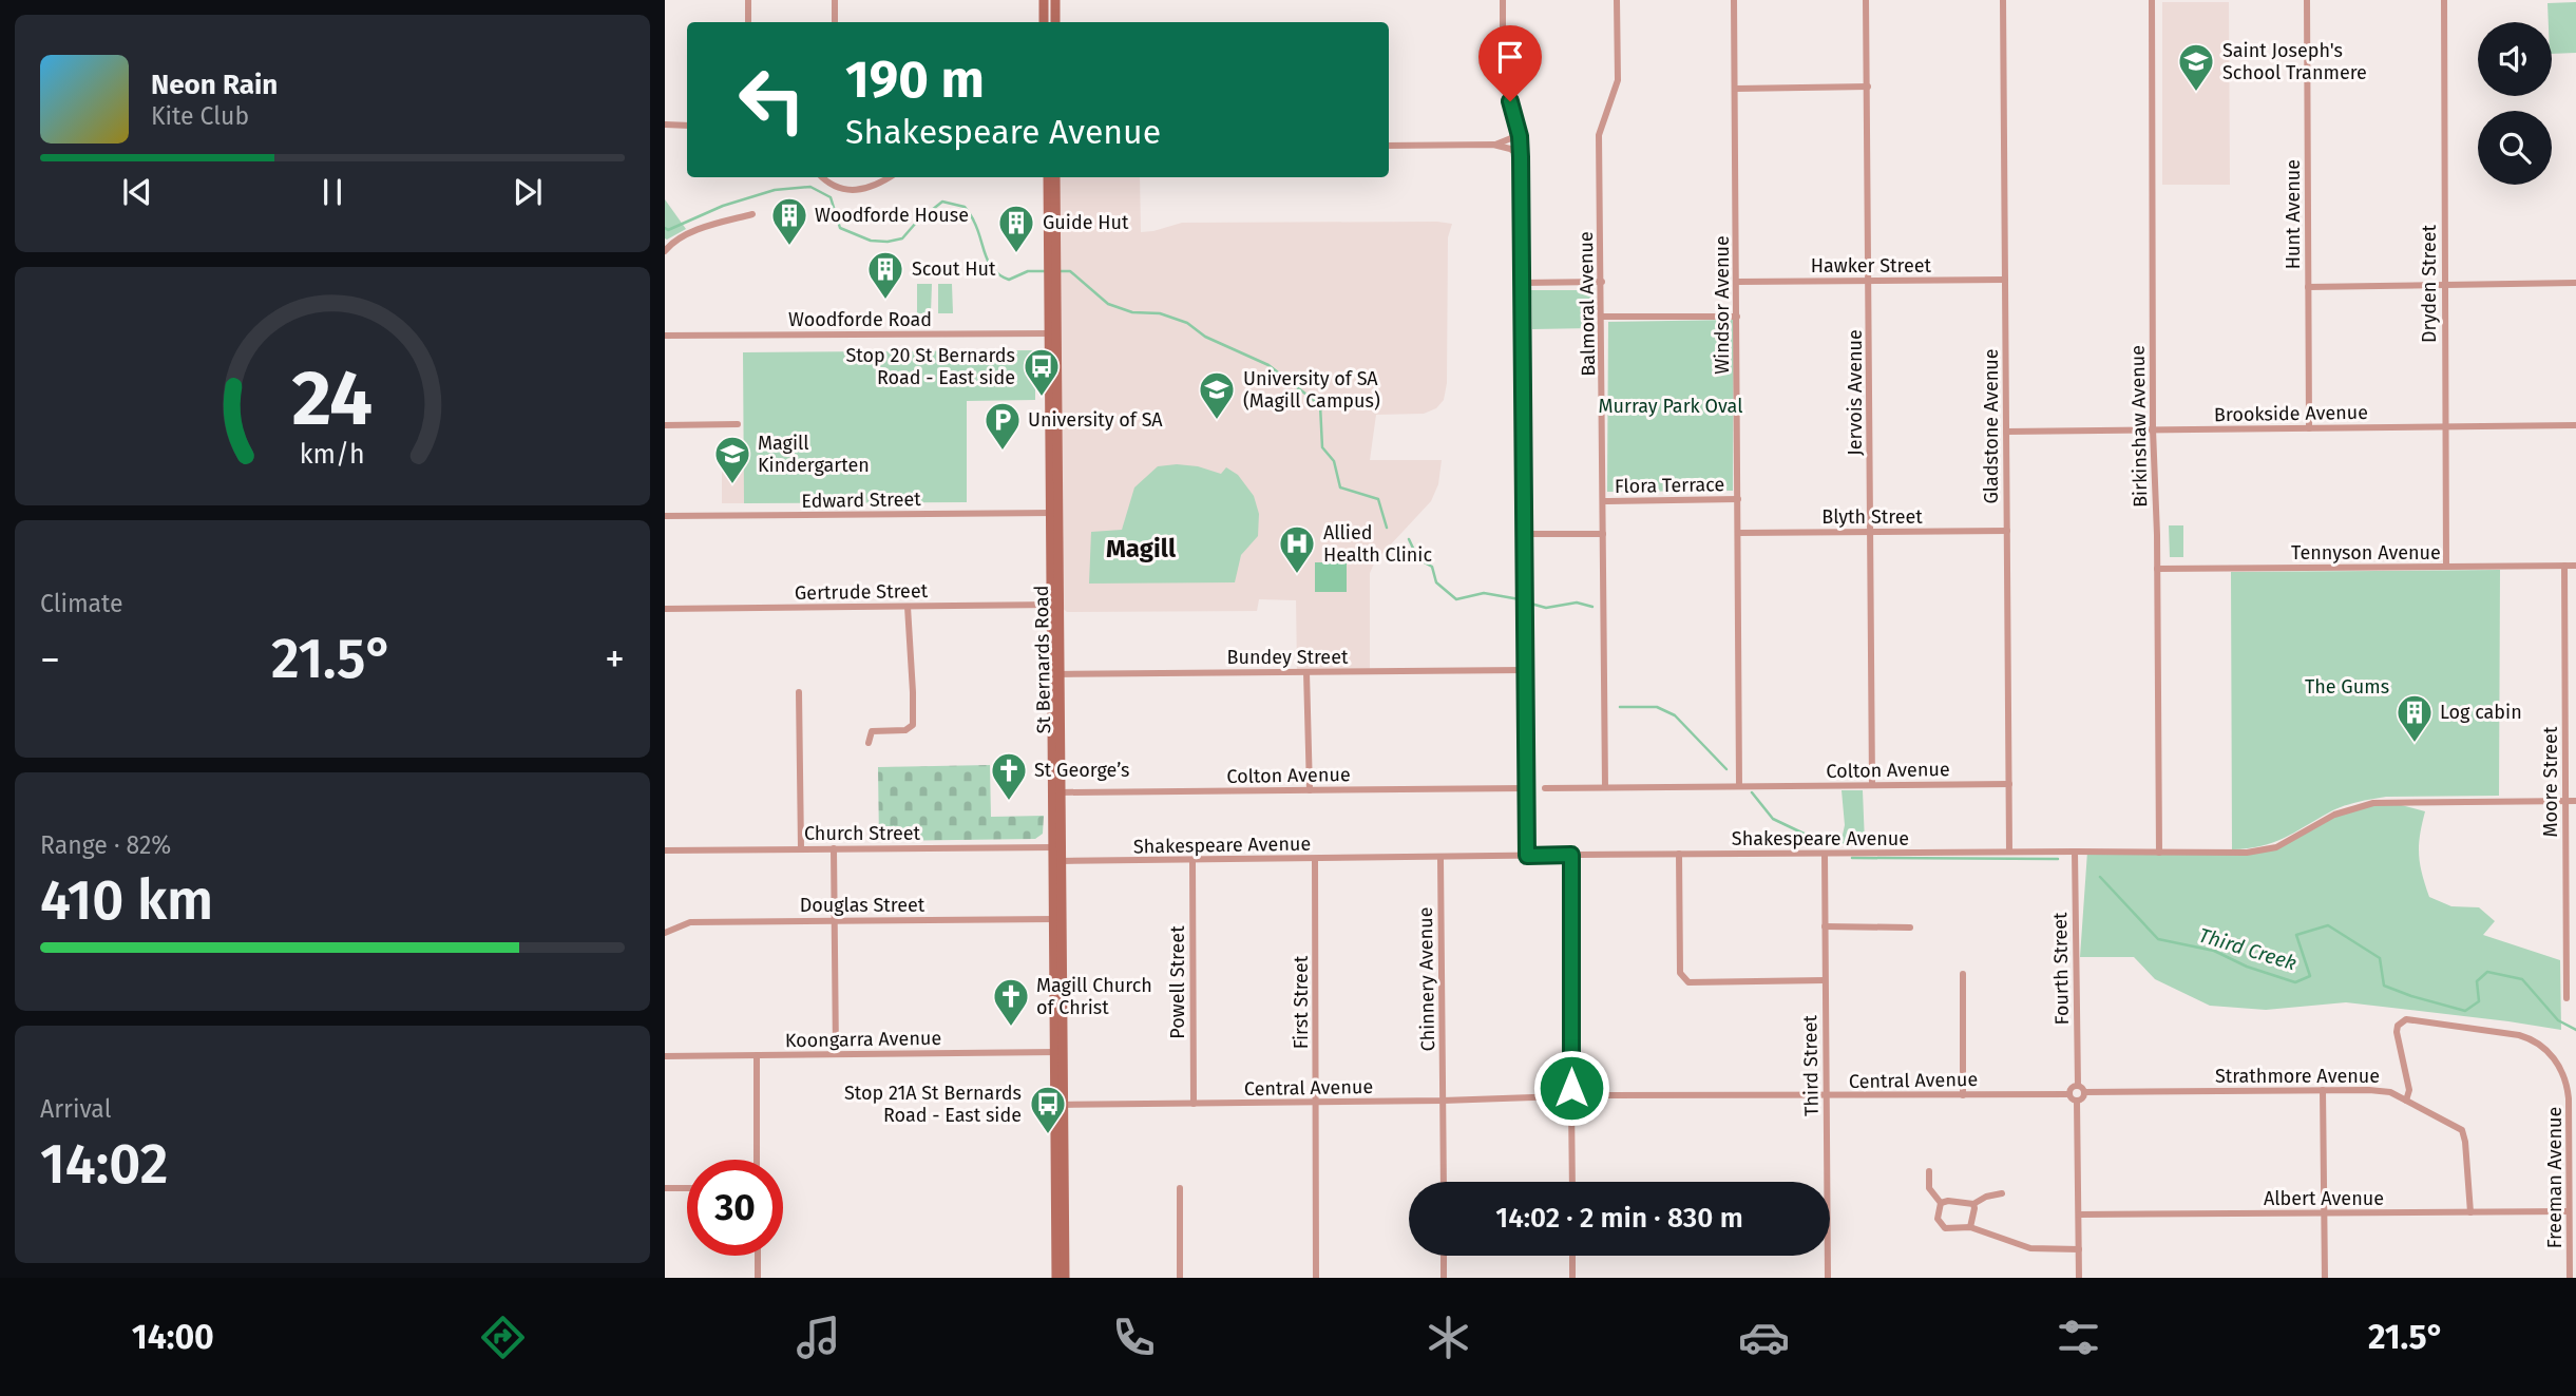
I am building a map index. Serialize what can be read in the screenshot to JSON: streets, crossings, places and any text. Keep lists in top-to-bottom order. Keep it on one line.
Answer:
{"streets":{"main road":["St Bernards Road"],"street":["Hunt Avenue","Hawker Street","Dryden Street","Balmoral Avenue","Windsor Avenue","Woodforde Road","Jervois Avenue","Brookside Avenue","Gladstone Avenue","Birkinshaw Avenue","Flora Terrace","Edward Street","Blyth Street","Tennyson Avenue","Gertrude Street","Bundey Street","Colton Avenue","Moore Street","Church Street","Shakespeare Avenue","Douglas Street","Fourth Street","Chinnery Avenue","Powell Street","First Street","Koongarra Avenue","Third Street","Strathmore Avenue","Central Avenue","Freeman Avenue","Albert Avenue"]},"crossings":[["Hunt Avenue","Brookside Avenue"],["Hawker Street","Windsor Avenue"],["Hawker Street","Jervois Avenue"],["Hawker Street","Gladstone Avenue"],["Dryden Street","Brookside Avenue"],["Dryden Street","Tennyson Avenue"],["Balmoral Avenue","Flora Terrace"],["Balmoral Avenue","Colton Avenue"],["Windsor Avenue","Flora Terrace"],["Windsor Avenue","Blyth Street"],["Windsor Avenue","Colton Avenue"],["Woodforde Road","St Bernards Road"],["Jervois Avenue","Blyth Street"],["Jervois Avenue","Colton Avenue"],["Brookside Avenue","Gladstone Avenue"],["Brookside Avenue","Birkinshaw Avenue"],["Gladstone Avenue","Blyth Street"],["Gladstone Avenue","Colton Avenue"],["Gladstone Avenue","Shakespeare Avenue"],["Birkinshaw Avenue","Tennyson Avenue"],["Birkinshaw Avenue","Shakespeare Avenue"],["Edward Street","St Bernards Road"],["Tennyson Avenue","Moore Street"],["Gertrude Street","St Bernards Road"],["Bundey Street","St Bernards Road"],["St Bernards Road","Colton Avenue"],["St Bernards Road","Church Street"],["St Bernards Road","Shakespeare Avenue"],["St Bernards Road","Douglas Street"],["St Bernards Road","Koongarra Avenue"],["St Bernards Road","Central Avenue"],["Moore Street","Shakespeare Avenue"],["Shakespeare Avenue","Fourth Street"],["Shakespeare Avenue","Chinnery Avenue"],["Shakespeare Avenue","Powell Street"],["Shakespeare Avenue","First Street"],["Shakespeare Avenue","Third Street"],["Fourth Street","Strathmore Avenue"],["Fourth Street","Central Avenue"],["Chinnery Avenue","Central Avenue"],["Powell Street","Central Avenue"],["First Street","Central Avenue"],["Third Street","Central Avenue"],["Strathmore Avenue","Central Avenue"],["Strathmore Avenue","Freeman Avenue"],["Strathmore Avenue","Albert Avenue"],["Freeman Avenue","Albert Avenue"]],"districts":["Magill"],"water":["Third Creek"],"parks":["Murray Park Oval","The Gums"],"places":{"school or university":["Saint Joseph's School Tranmere","University of SA (Magill Campus)","Magill Kindergarten"],"building":["Woodforde House","Guide Hut","Scout Hut","Log cabin"],"bus stop":["Stop 20 St Bernards Road - East side","Stop 21A St Bernards Road - East side"],"parking":["University of SA"],"hospital":["Allied Health Clinic"],"church":["St George’s","Magill Church of Christ"]},"page":{"turn":["190 m","Shakespeare Avenue"],"song":["Neon Rain","Kite Club"],"tile":["Climate",["Range · 82%","410 km"],["Arrival","14:02"]],"heat":["−","21.5°","+"],"limit":"30","trip":"14:02 · 2 min · 830 m","tabs":["14:00","21.5°"],"gauge":["24","km/h"]}}
